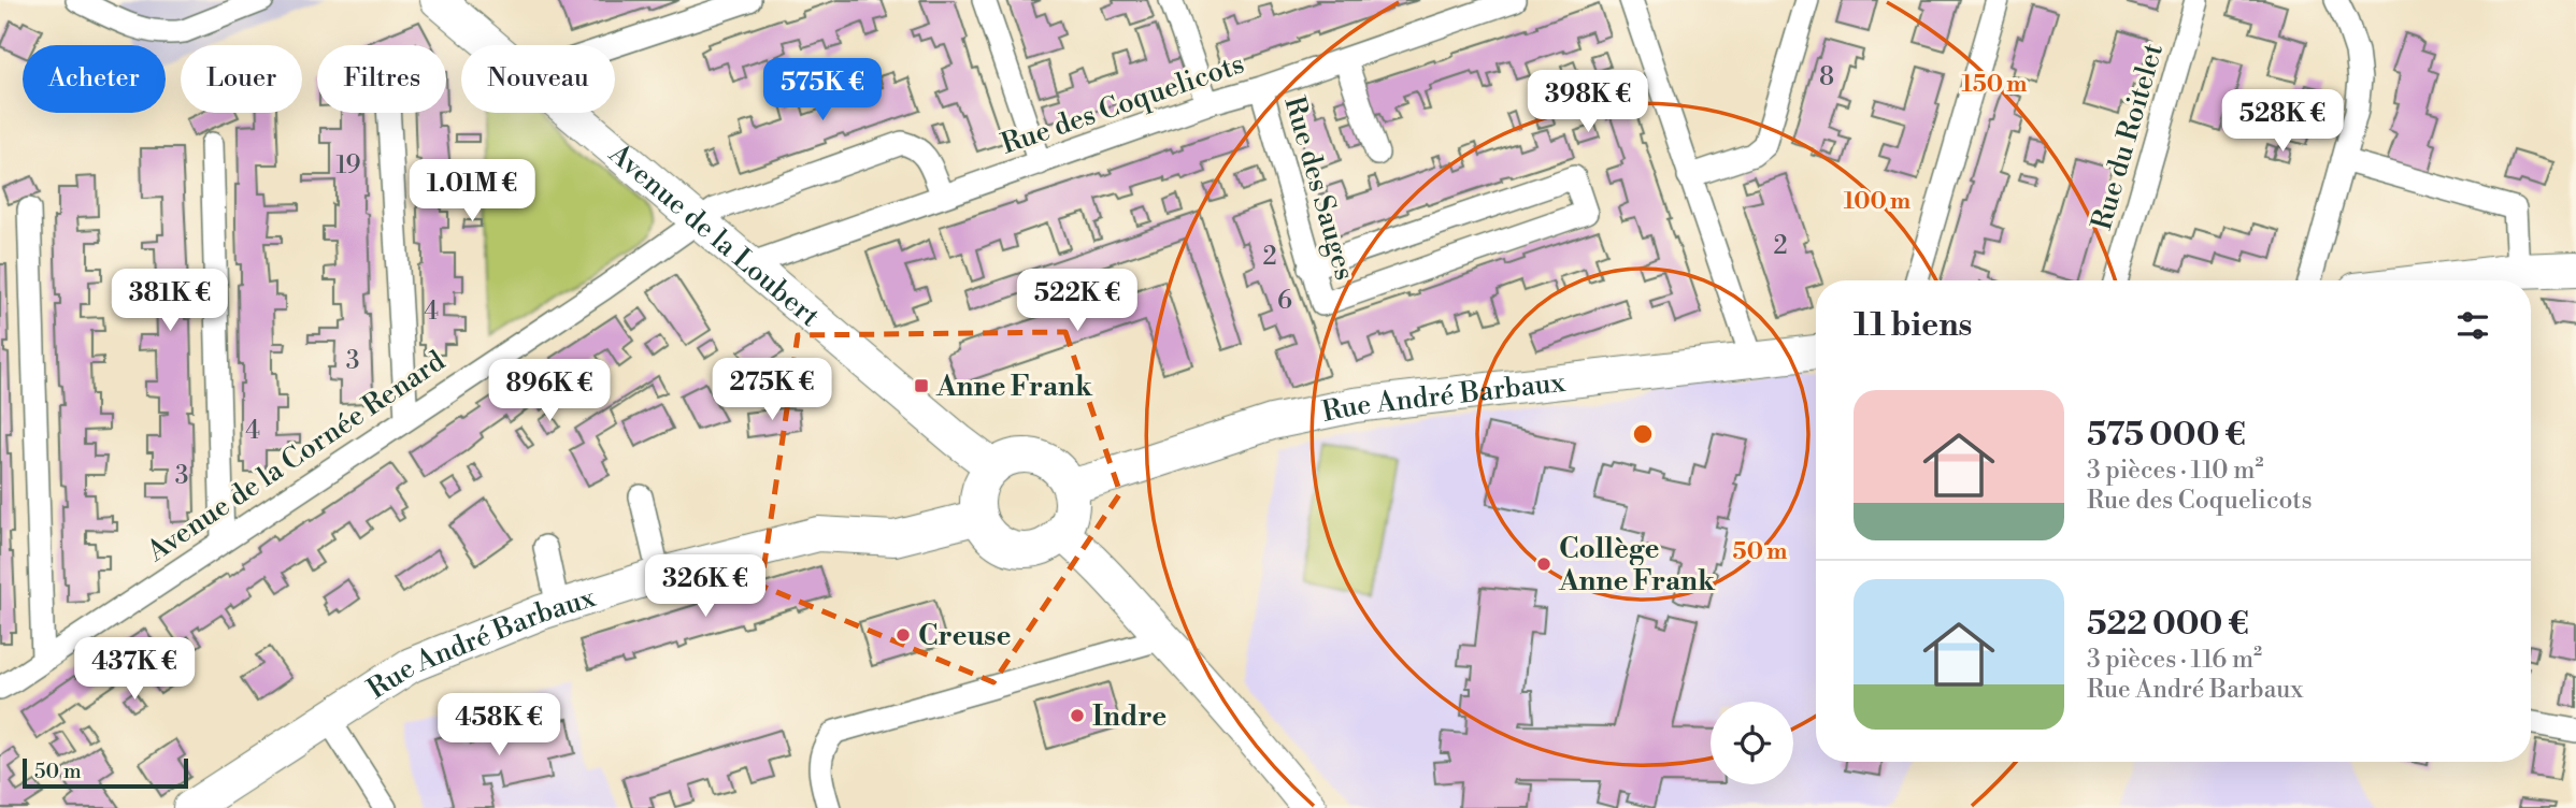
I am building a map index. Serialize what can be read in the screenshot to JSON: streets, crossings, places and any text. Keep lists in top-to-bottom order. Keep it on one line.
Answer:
{"streets":{"street":["Rue des Coquelicots","Rue du Roitelet","Rue des Sauges","Avenue de la Loubert","Rue André Barbaux","Avenue de la Cornée Renard"]},"crossings":[["Rue des Coquelicots","Rue des Sauges"],["Rue des Coquelicots","Avenue de la Loubert"],["Rue des Coquelicots","Avenue de la Cornée Renard"],["Avenue de la Loubert","Rue André Barbaux"],["Avenue de la Loubert","Avenue de la Cornée Renard"]],"places":{"transit":["Anne Frank"],"other":["Collège Anne Frank","Creuse","Indre"]},"house_numbers":["8","19","2","2","6","4","3","4","3"],"scale_bar":"50 m","page":{"chip":["Acheter","Louer","Filtres","Nouveau"],"price":["575K €","398K €","528K €","1.01M €","381K €","522K €","275K €","896K €","326K €","437K €","458K €"],"heading":"11 biens","list":[{"name":"575 000 €","note":"3 pièces · 110 m² · Rue des Coquelicots"},{"name":"522 000 €","note":"3 pièces · 116 m² · Rue André Barbaux"}],"scale":"50 m"},"rings":["150 m","100 m","50 m"]}
